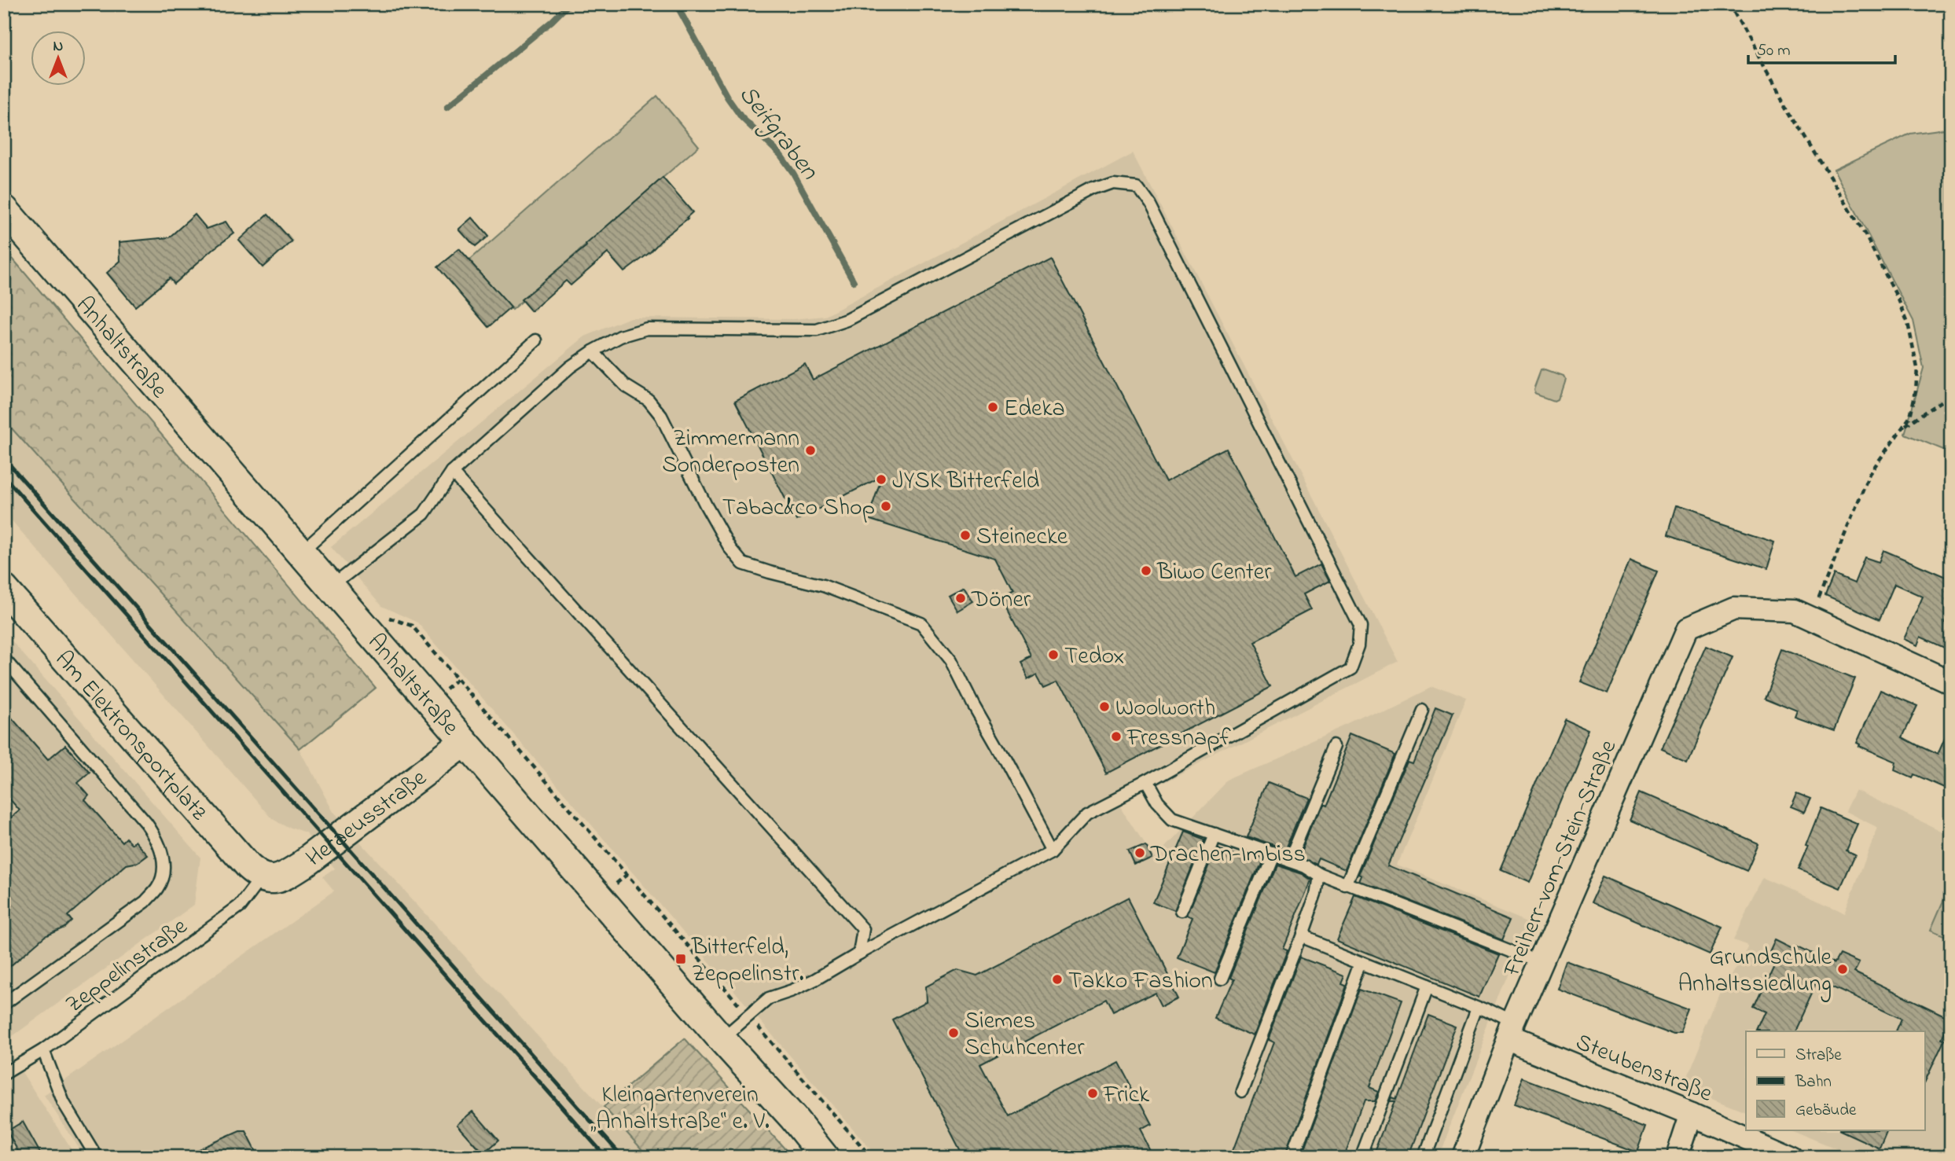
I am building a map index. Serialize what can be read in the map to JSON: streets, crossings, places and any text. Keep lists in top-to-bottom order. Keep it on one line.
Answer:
{"streets":{"street":["Anhaltstraße","Am Elektronsportplatz","Heraeusstraße","Freiherr-vom-Stein-Straße","Steubenstraße"],"lane":["Zeppelinstraße"]},"crossings":[["Anhaltstraße","Heraeusstraße"],["Am Elektronsportplatz","Heraeusstraße"],["Am Elektronsportplatz","Zeppelinstraße"],["Heraeusstraße","Zeppelinstraße"],["Freiherr-vom-Stein-Straße","Steubenstraße"]],"water":["Seifgraben"],"parks":["Kleingartenverein „Anhaltstraße“ e. V."],"places":{"other":["Edeka","Zimmermann Sonderposten","JYSK Bitterfeld","Tabac&co Shop","Steinecke","Biwo Center","Döner","Tedox","Woolworth","Fressnapf","Drachen-Imbiss","Grundschule Anhaltssiedlung","Takko Fashion","Siemes Schuhcenter","Frick"],"transit":["Bitterfeld, Zeppelinstr."]},"legend":["Straße","Bahn","Gebäude"],"scale_bar":"50 m","north":"top"}
